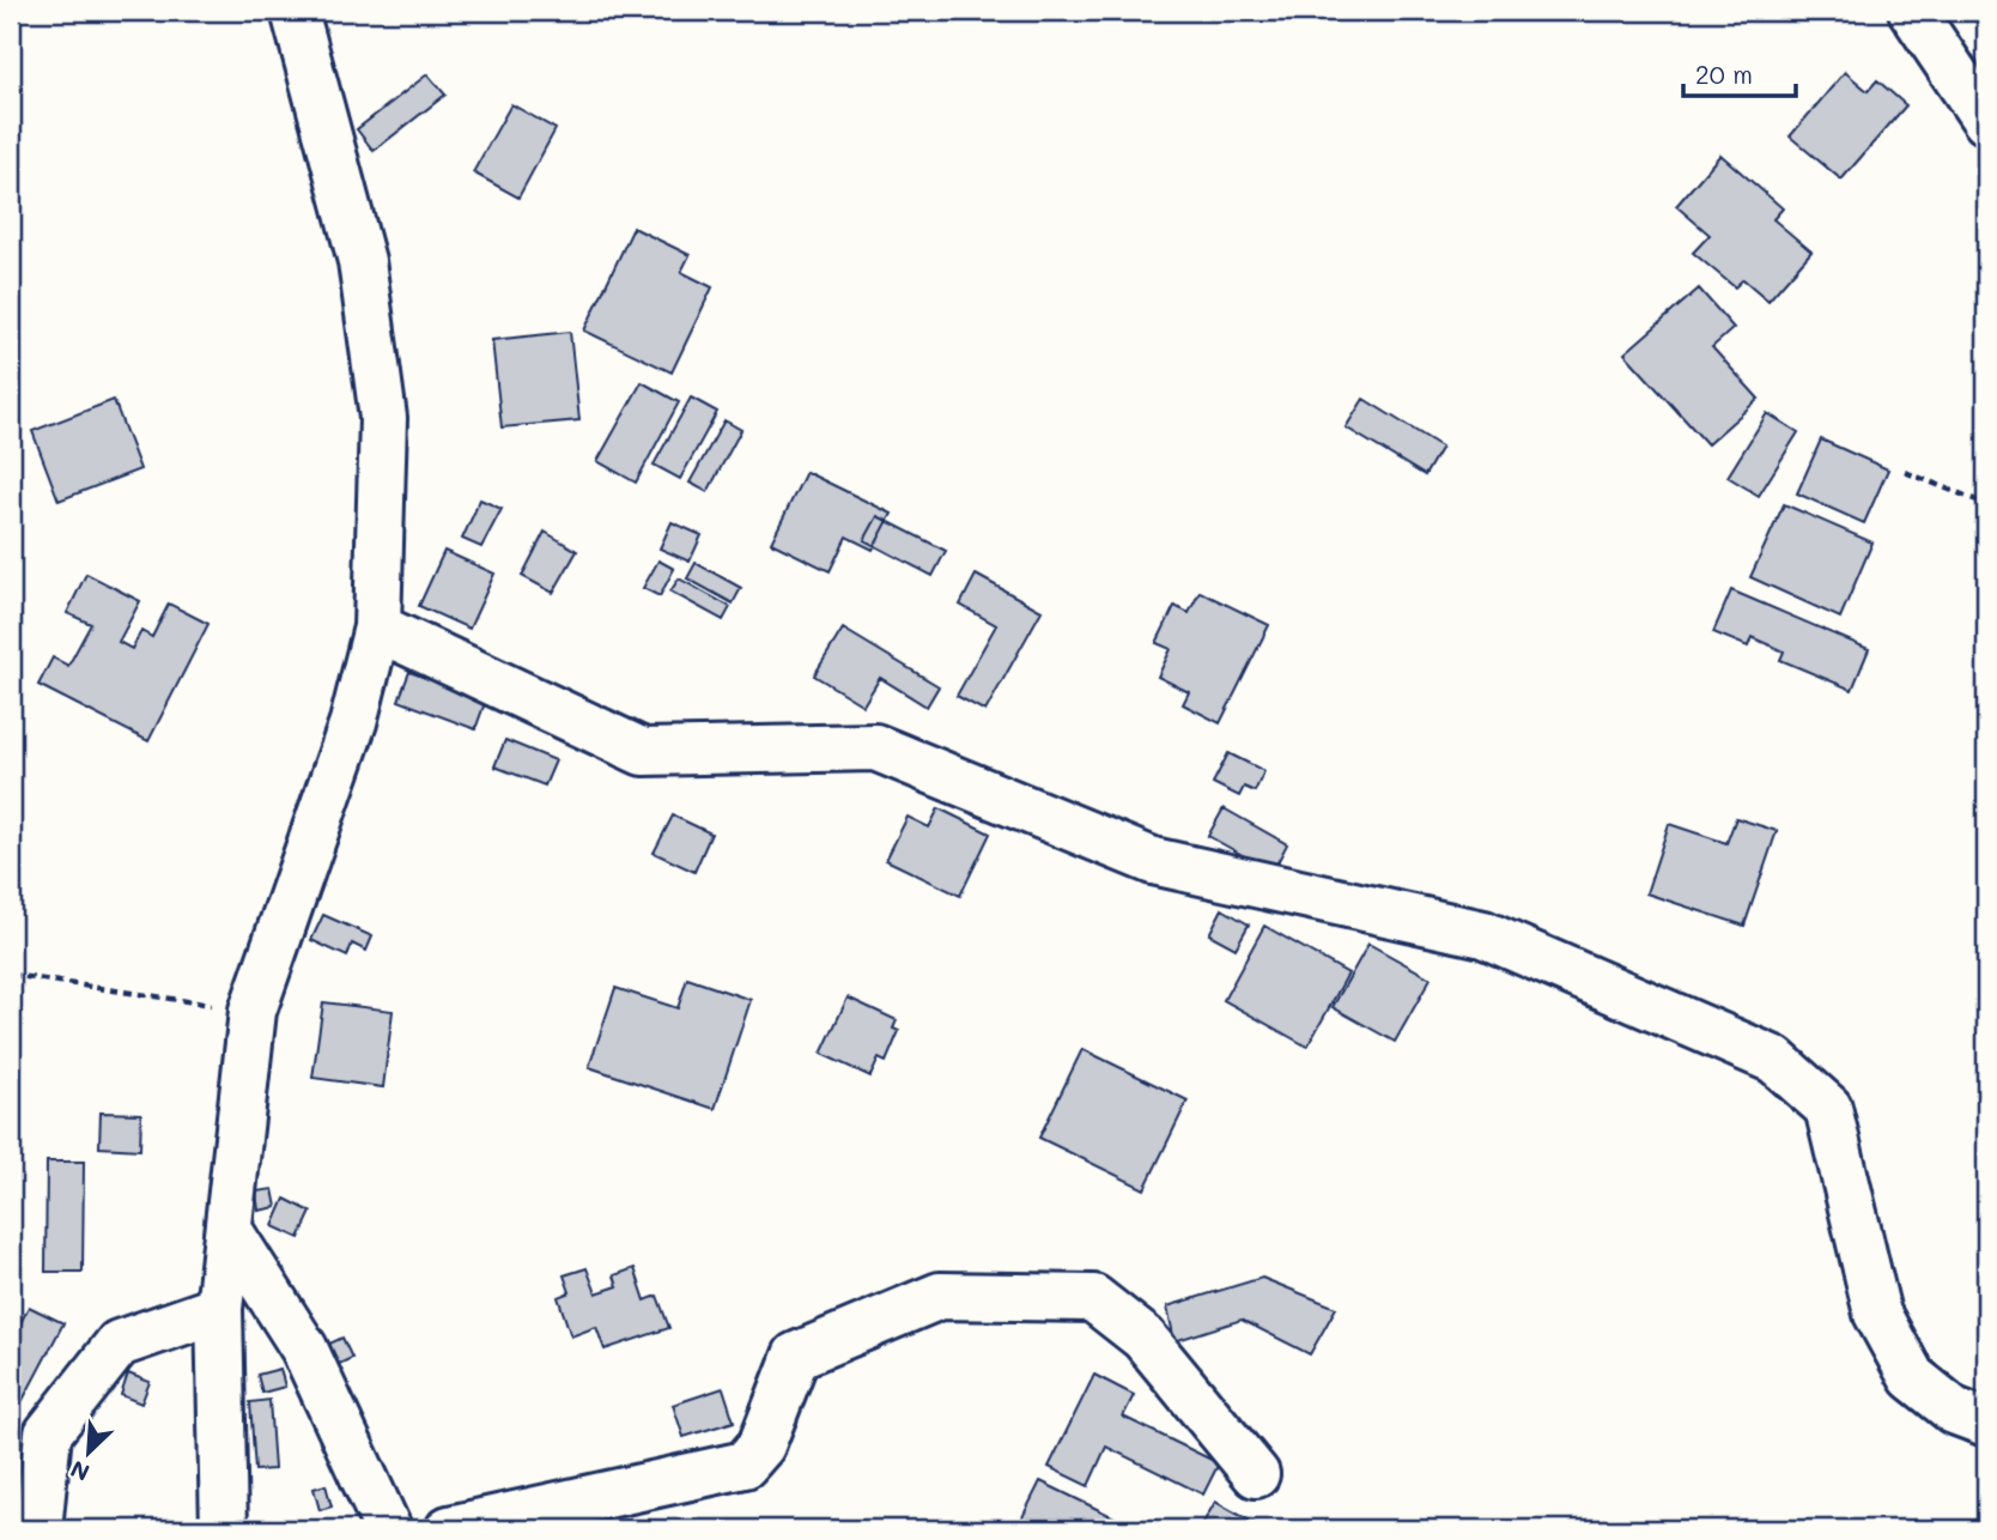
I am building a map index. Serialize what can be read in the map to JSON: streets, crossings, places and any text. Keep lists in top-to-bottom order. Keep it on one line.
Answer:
{"scale_bar":"20 m","north":"bottom left"}
